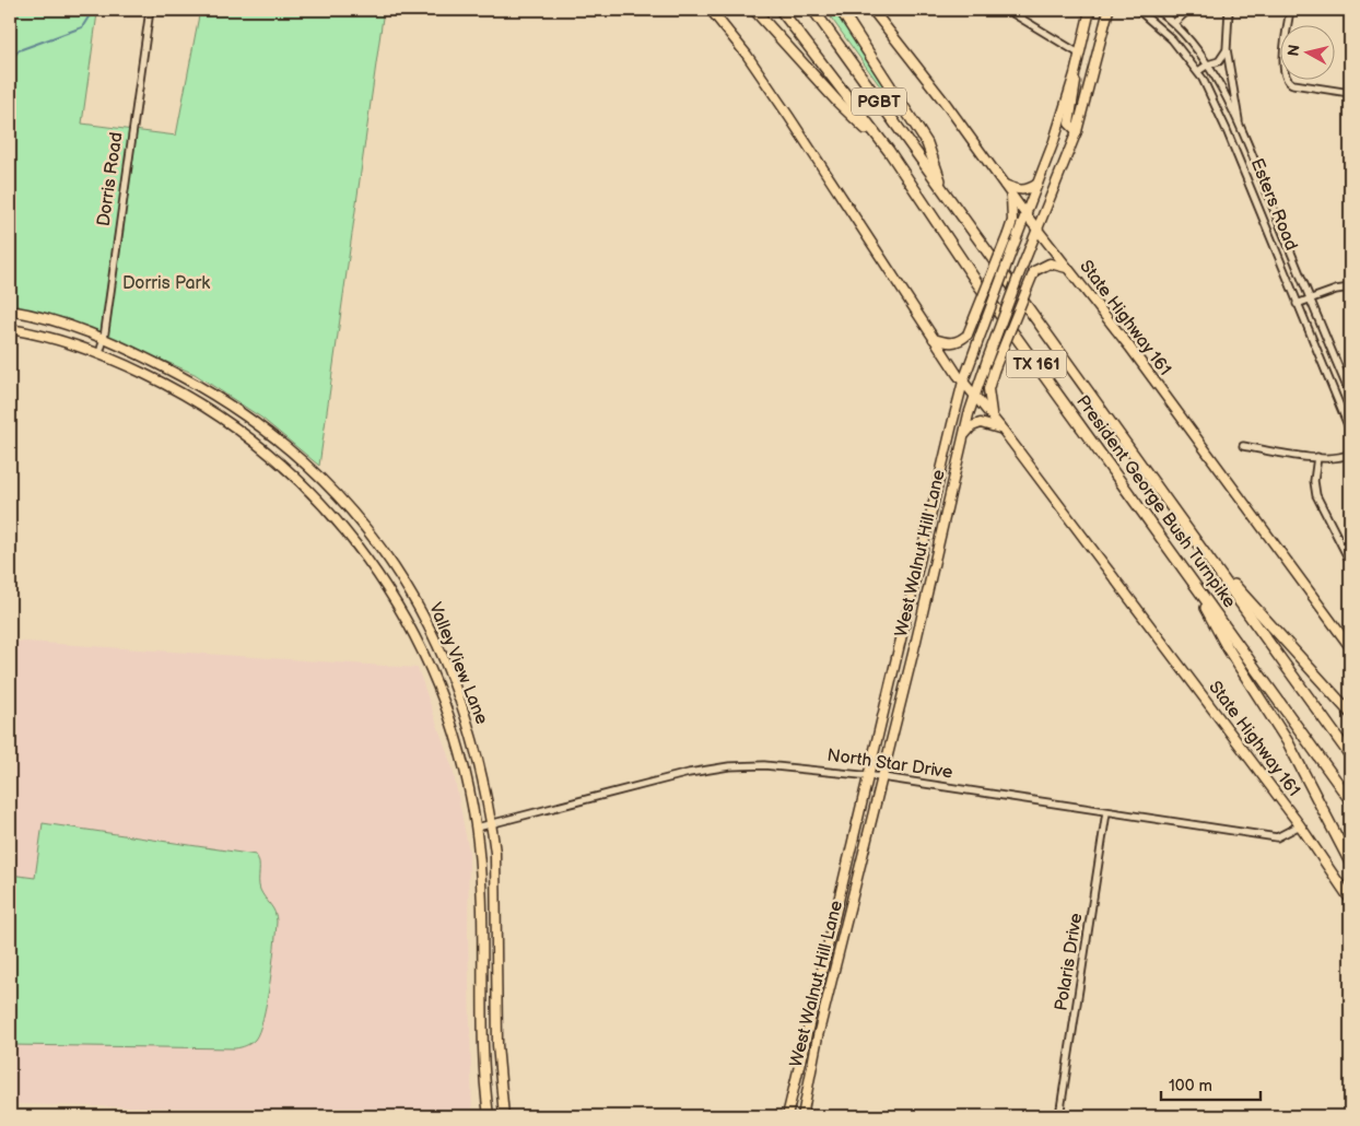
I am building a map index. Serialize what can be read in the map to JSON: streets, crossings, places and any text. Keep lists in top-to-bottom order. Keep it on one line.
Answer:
{"streets":{"highway":["PGBT","TX 161","President George Bush Turnpike"],"main road":["State Highway 161","West Walnut Hill Lane","Valley View Lane"],"street":["Dorris Road","Esters Road","North Star Drive","Polaris Drive"]},"crossings":[["Dorris Road","Valley View Lane"],["State Highway 161","West Walnut Hill Lane"],["State Highway 161","North Star Drive"],["West Walnut Hill Lane","North Star Drive"],["Valley View Lane","North Star Drive"],["North Star Drive","Polaris Drive"]],"parks":["Dorris Park"],"scale_bar":"100 m","north":"left"}
